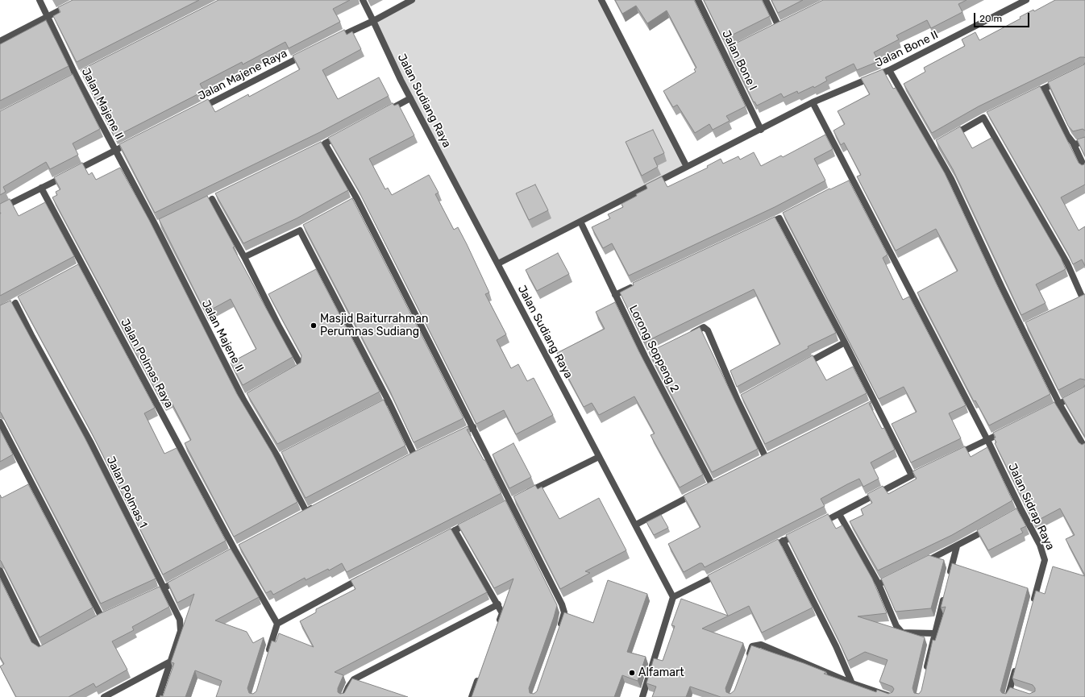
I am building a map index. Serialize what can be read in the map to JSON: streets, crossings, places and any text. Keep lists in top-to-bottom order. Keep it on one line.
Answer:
{"streets":{"street":["Jalan Bone II","Jalan Bone I","Jalan Majene Raya","Jalan Sudiang Raya","Jalan Majene II","Lorong Soppeng 2","Jalan Polmas Raya","Jalan Polmas 1","Jalan Sidrap Raya"]},"crossings":[["Jalan Bone II","Jalan Bone I"],["Jalan Bone II","Jalan Sudiang Raya"],["Jalan Bone II","Lorong Soppeng 2"],["Jalan Bone II","Jalan Sidrap Raya"],["Jalan Sudiang Raya","Lorong Soppeng 2"]],"places":["Masjid Baiturrahman Perumnas Sudiang","Alfamart"],"scale_bar":"20 m"}
